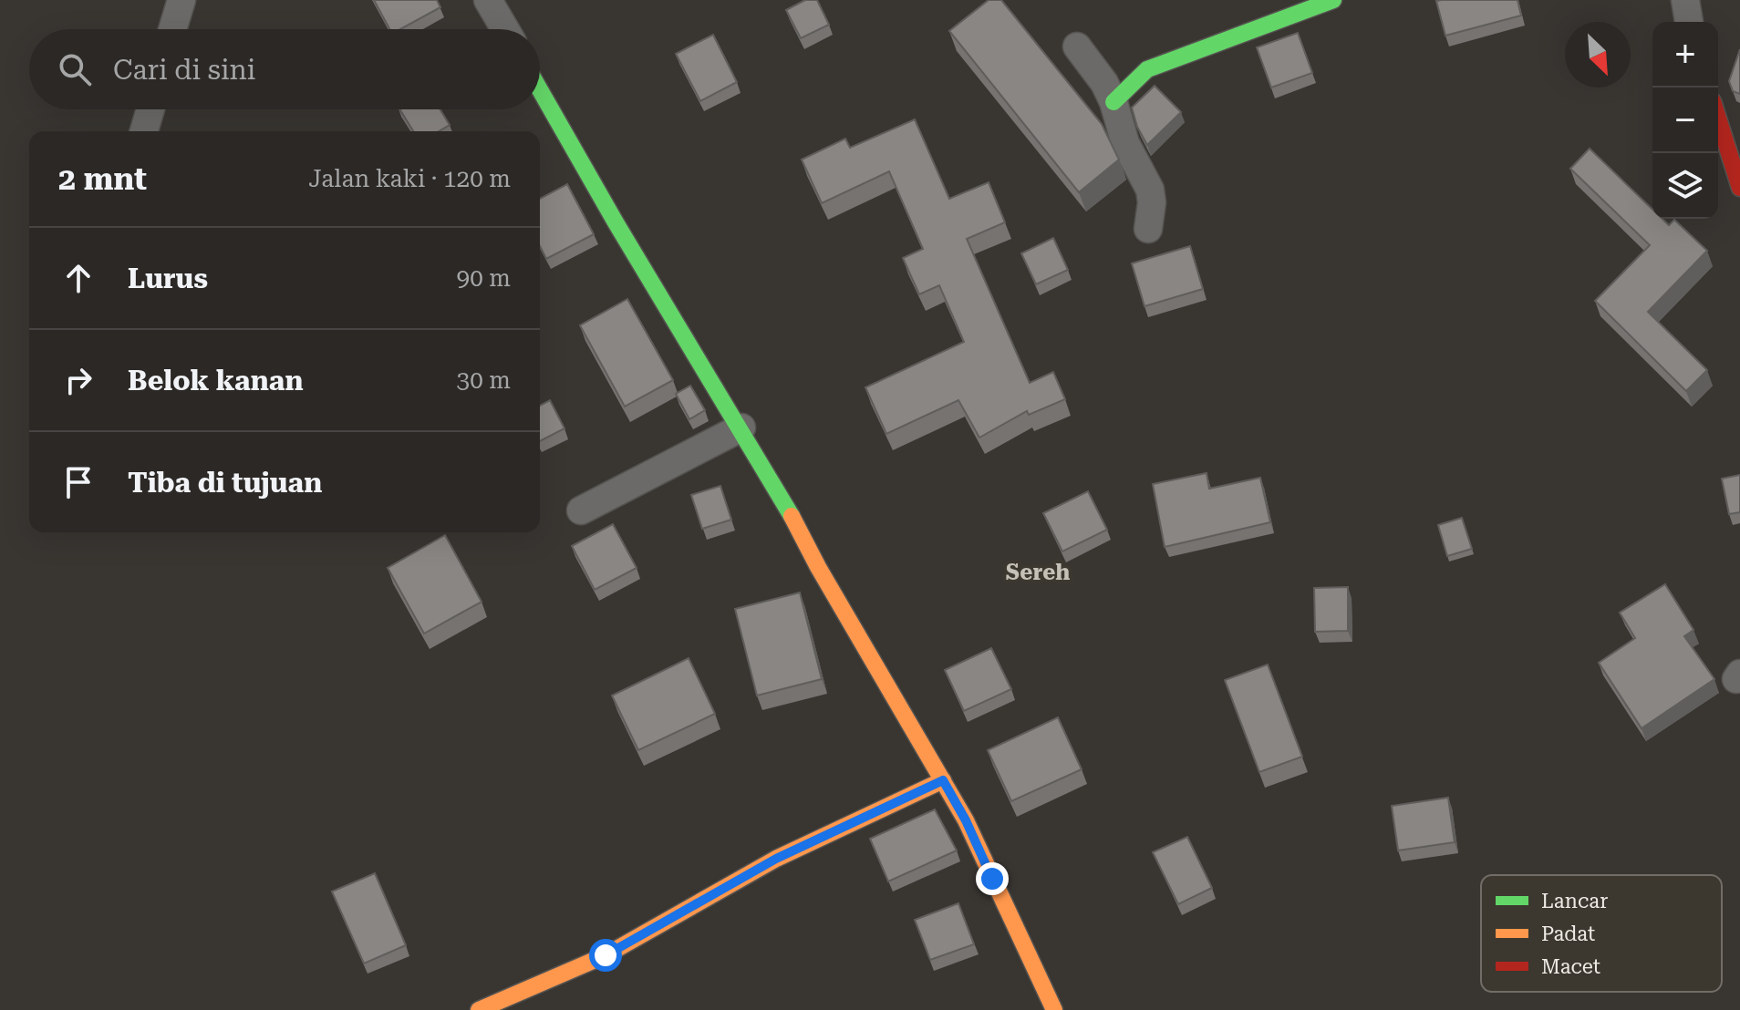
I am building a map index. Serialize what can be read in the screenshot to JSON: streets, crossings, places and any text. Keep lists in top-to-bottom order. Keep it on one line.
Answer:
{"districts":["Sereh"],"legend":["Lancar","Padat","Macet"],"north":"bottom right","page":{"map_buttons":["+","−"],"search":"Cari di sini","heading":["2 mnt","Jalan kaki · 120 m"],"list":[["Lurus","90 m"],["Belok kanan","30 m"],"Tiba di tujuan"]}}
